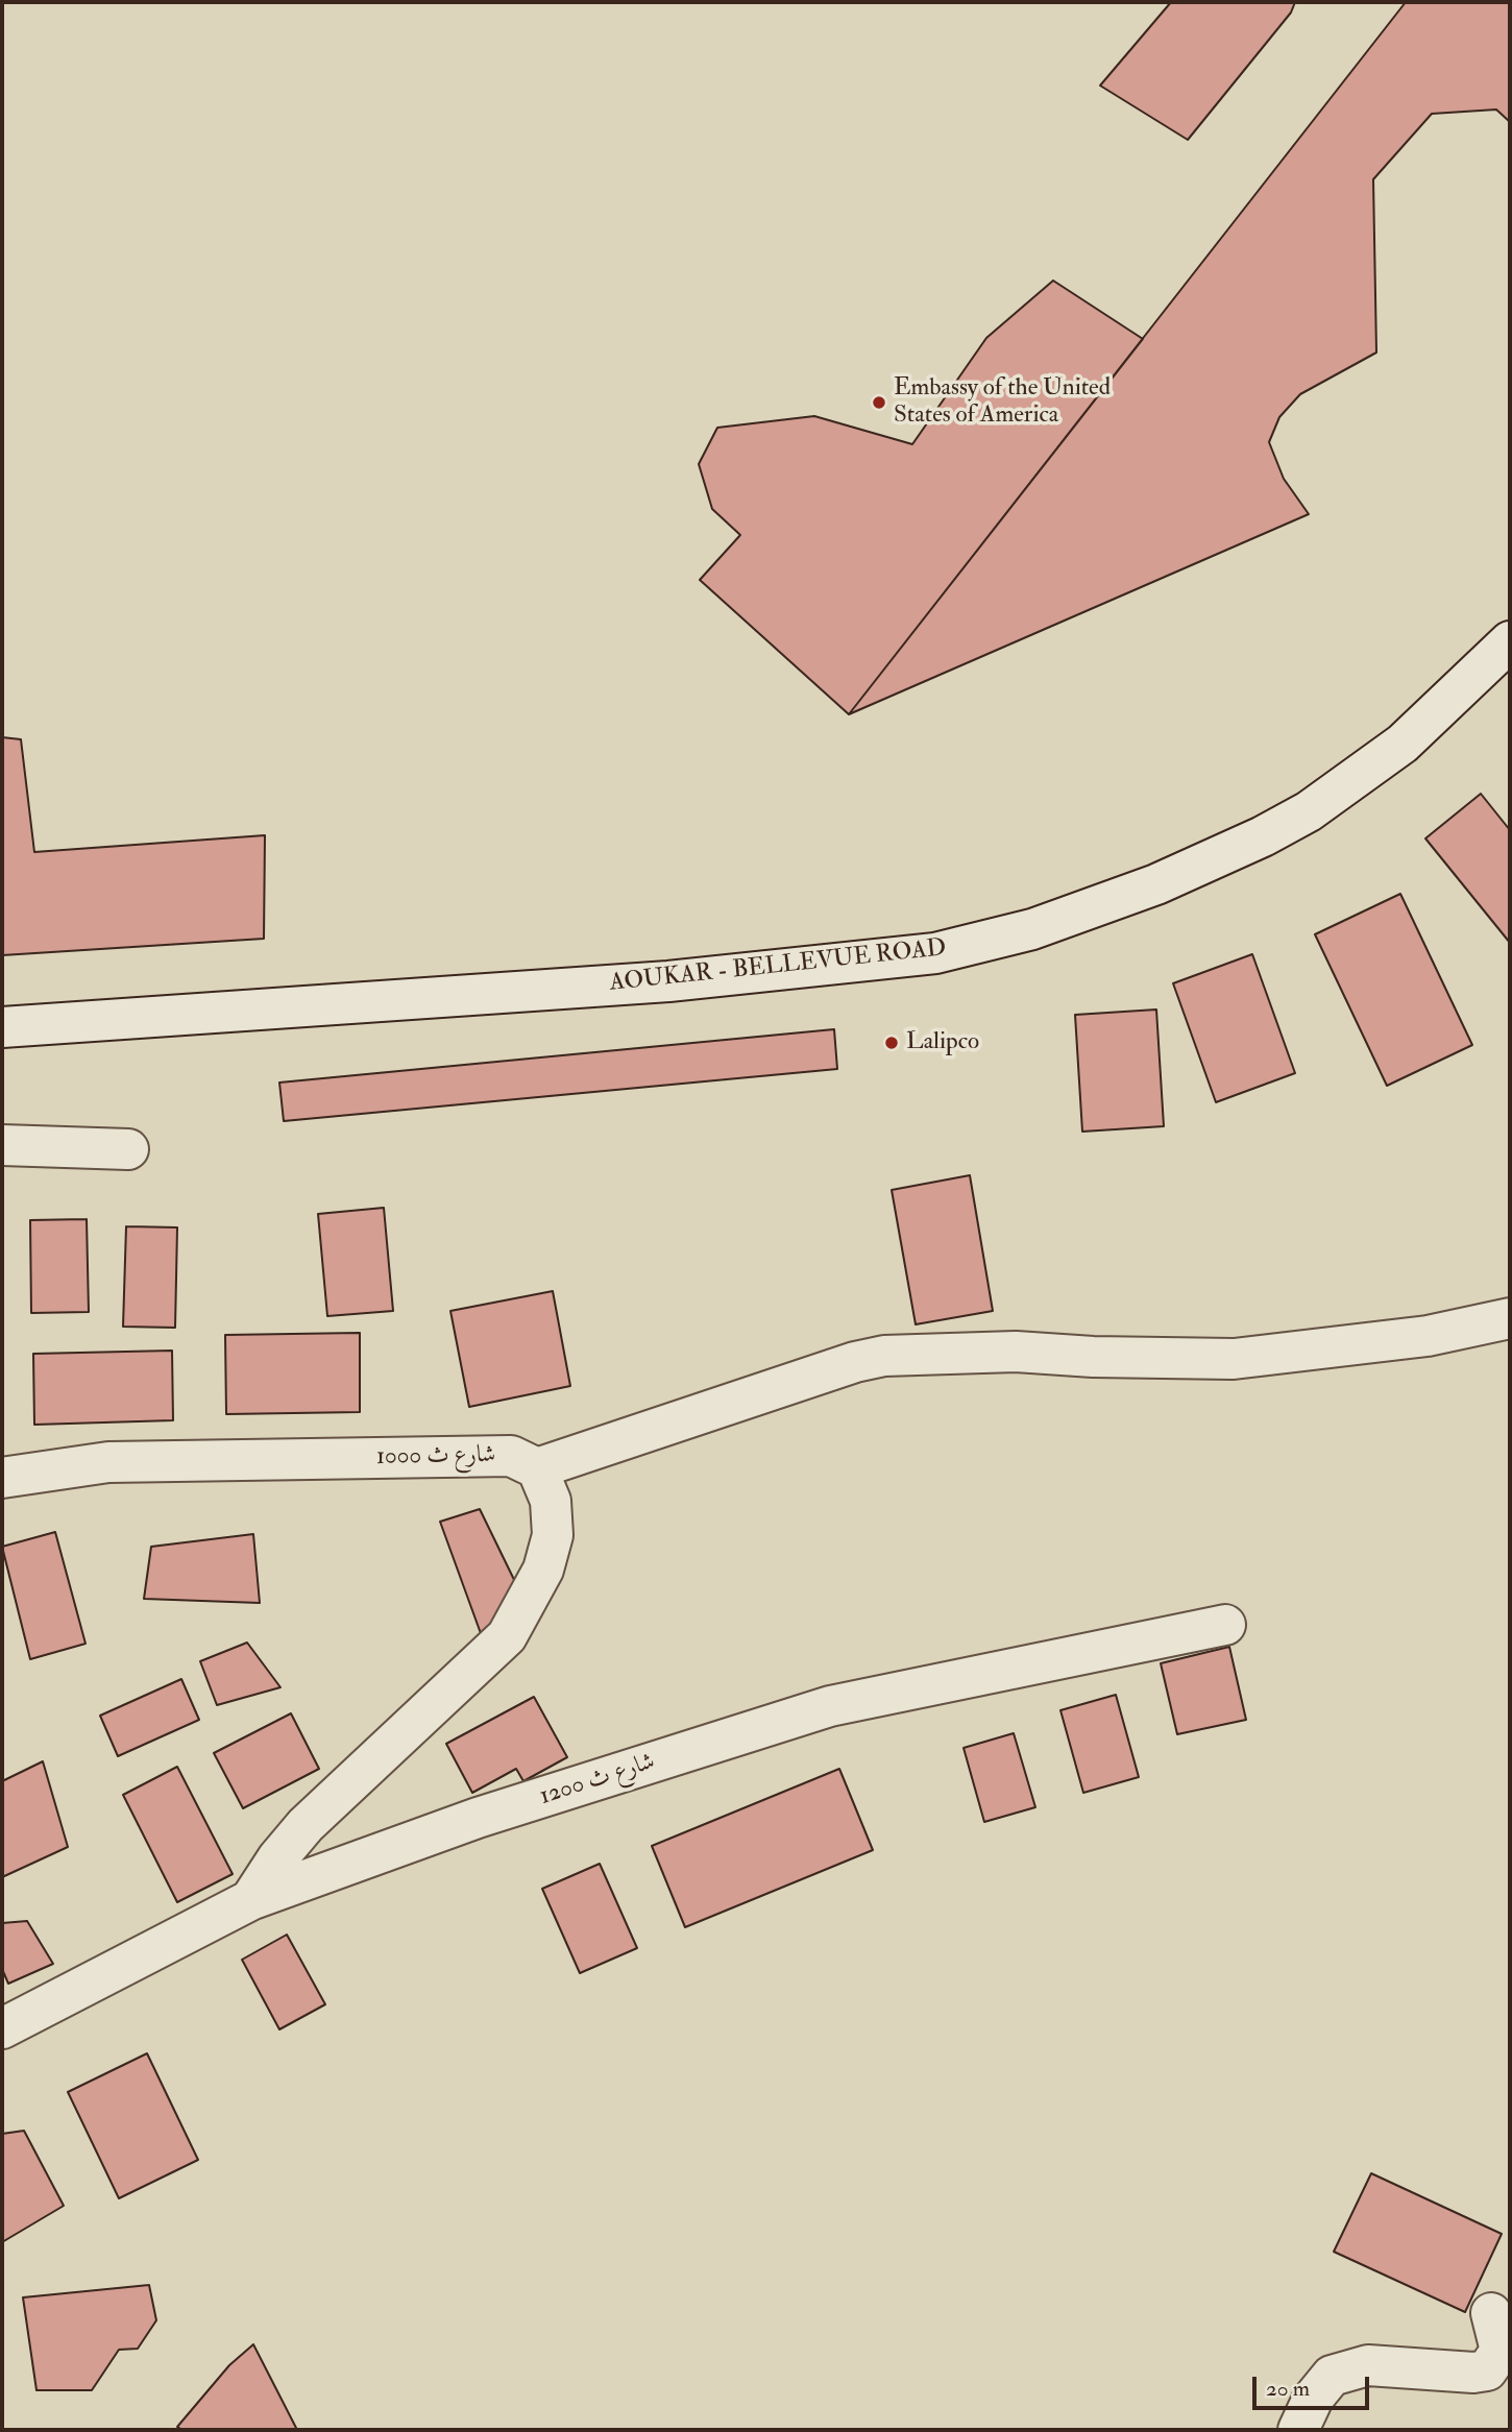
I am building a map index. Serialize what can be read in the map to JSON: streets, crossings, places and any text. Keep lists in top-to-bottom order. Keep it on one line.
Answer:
{"streets":{"street":["AOUKAR - BELLEVUE ROAD","شارع ث 1000","شارع ث 1200"]},"places":["Embassy of the United States of America","Lalipco"],"scale_bar":"20 m"}
